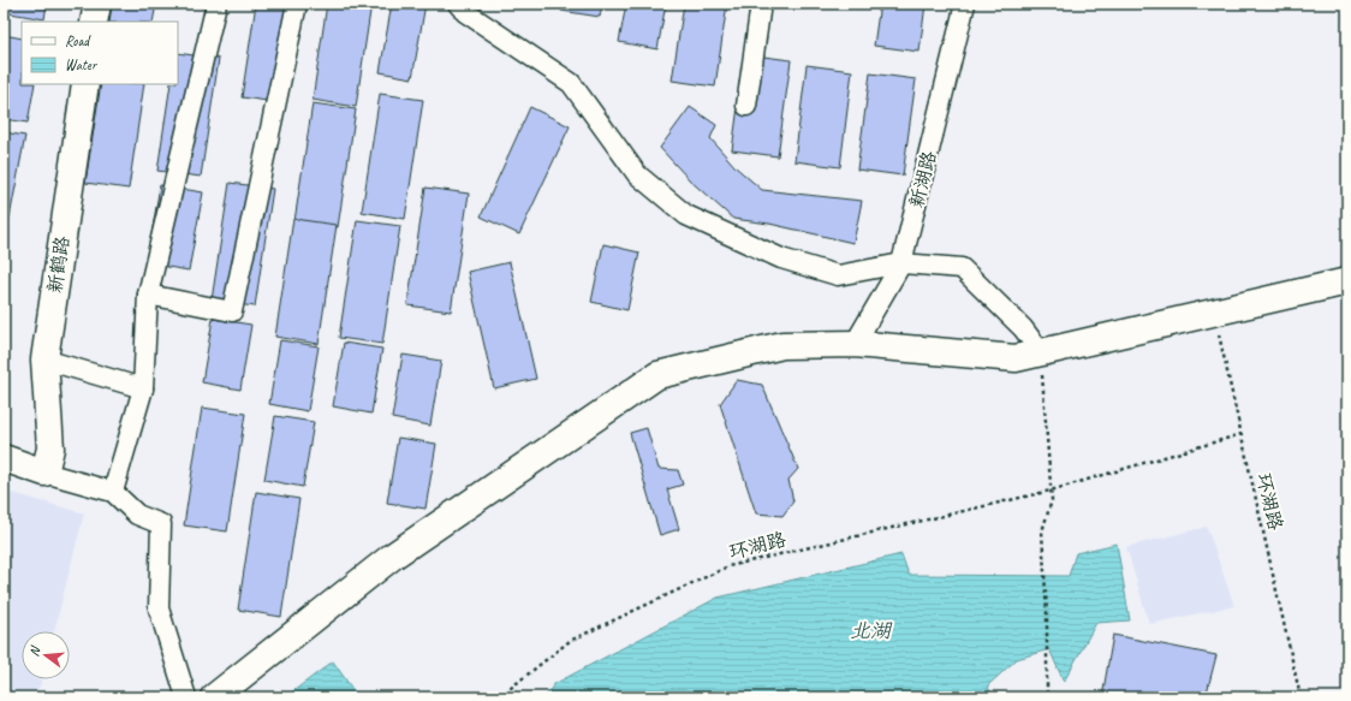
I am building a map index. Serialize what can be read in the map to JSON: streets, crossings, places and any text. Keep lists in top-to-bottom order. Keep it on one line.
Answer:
{"streets":{"street":["新湖路","新鹤路"],"path":["环湖路"]},"water":["北湖"],"legend":["Road","Water"],"north":"left"}
